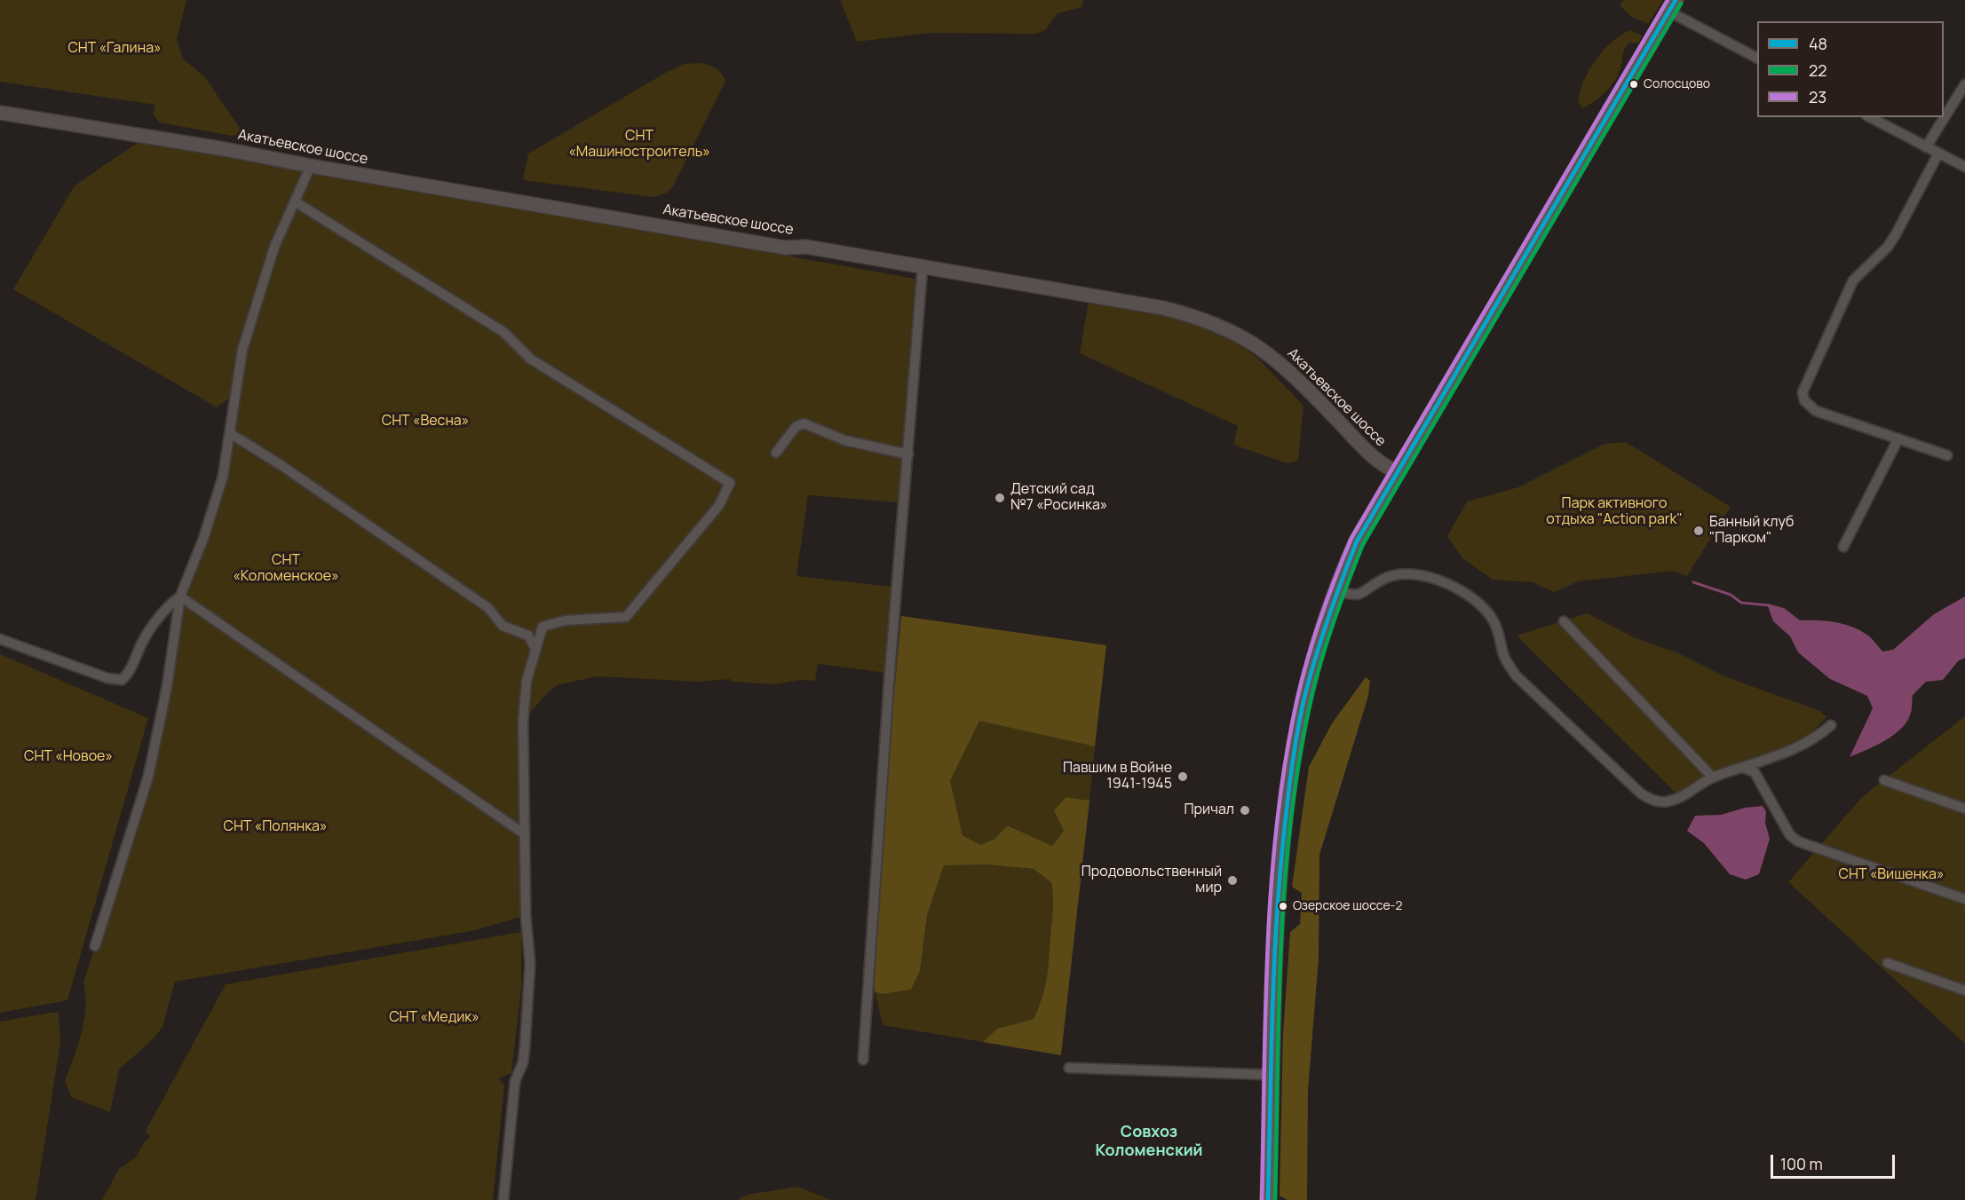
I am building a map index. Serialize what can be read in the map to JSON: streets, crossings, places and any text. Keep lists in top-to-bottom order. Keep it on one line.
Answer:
{"streets":{"main road":["Акатьевское шоссе"]},"districts":["Совхоз Коломенский"],"parks":["СНТ «Галина»","СНТ «Машиностроитель»","СНТ «Весна»","Парк активного отдыха \"Action park\"","СНТ «Коломенское»","СНТ «Новое»","СНТ «Полянка»","СНТ «Вишенка»","СНТ «Медик»"],"places":["Солосцово","Детский сад №7 «Росинка»","Банный клуб \"Парком\"","Павшим в Войне 1941-1945","Причал","Продовольственный мир","Озерское шоссе-2"],"lines":["transit line 48","transit line 23","transit line 22"],"legend":["48","22","23"],"scale_bar":"100 m"}
